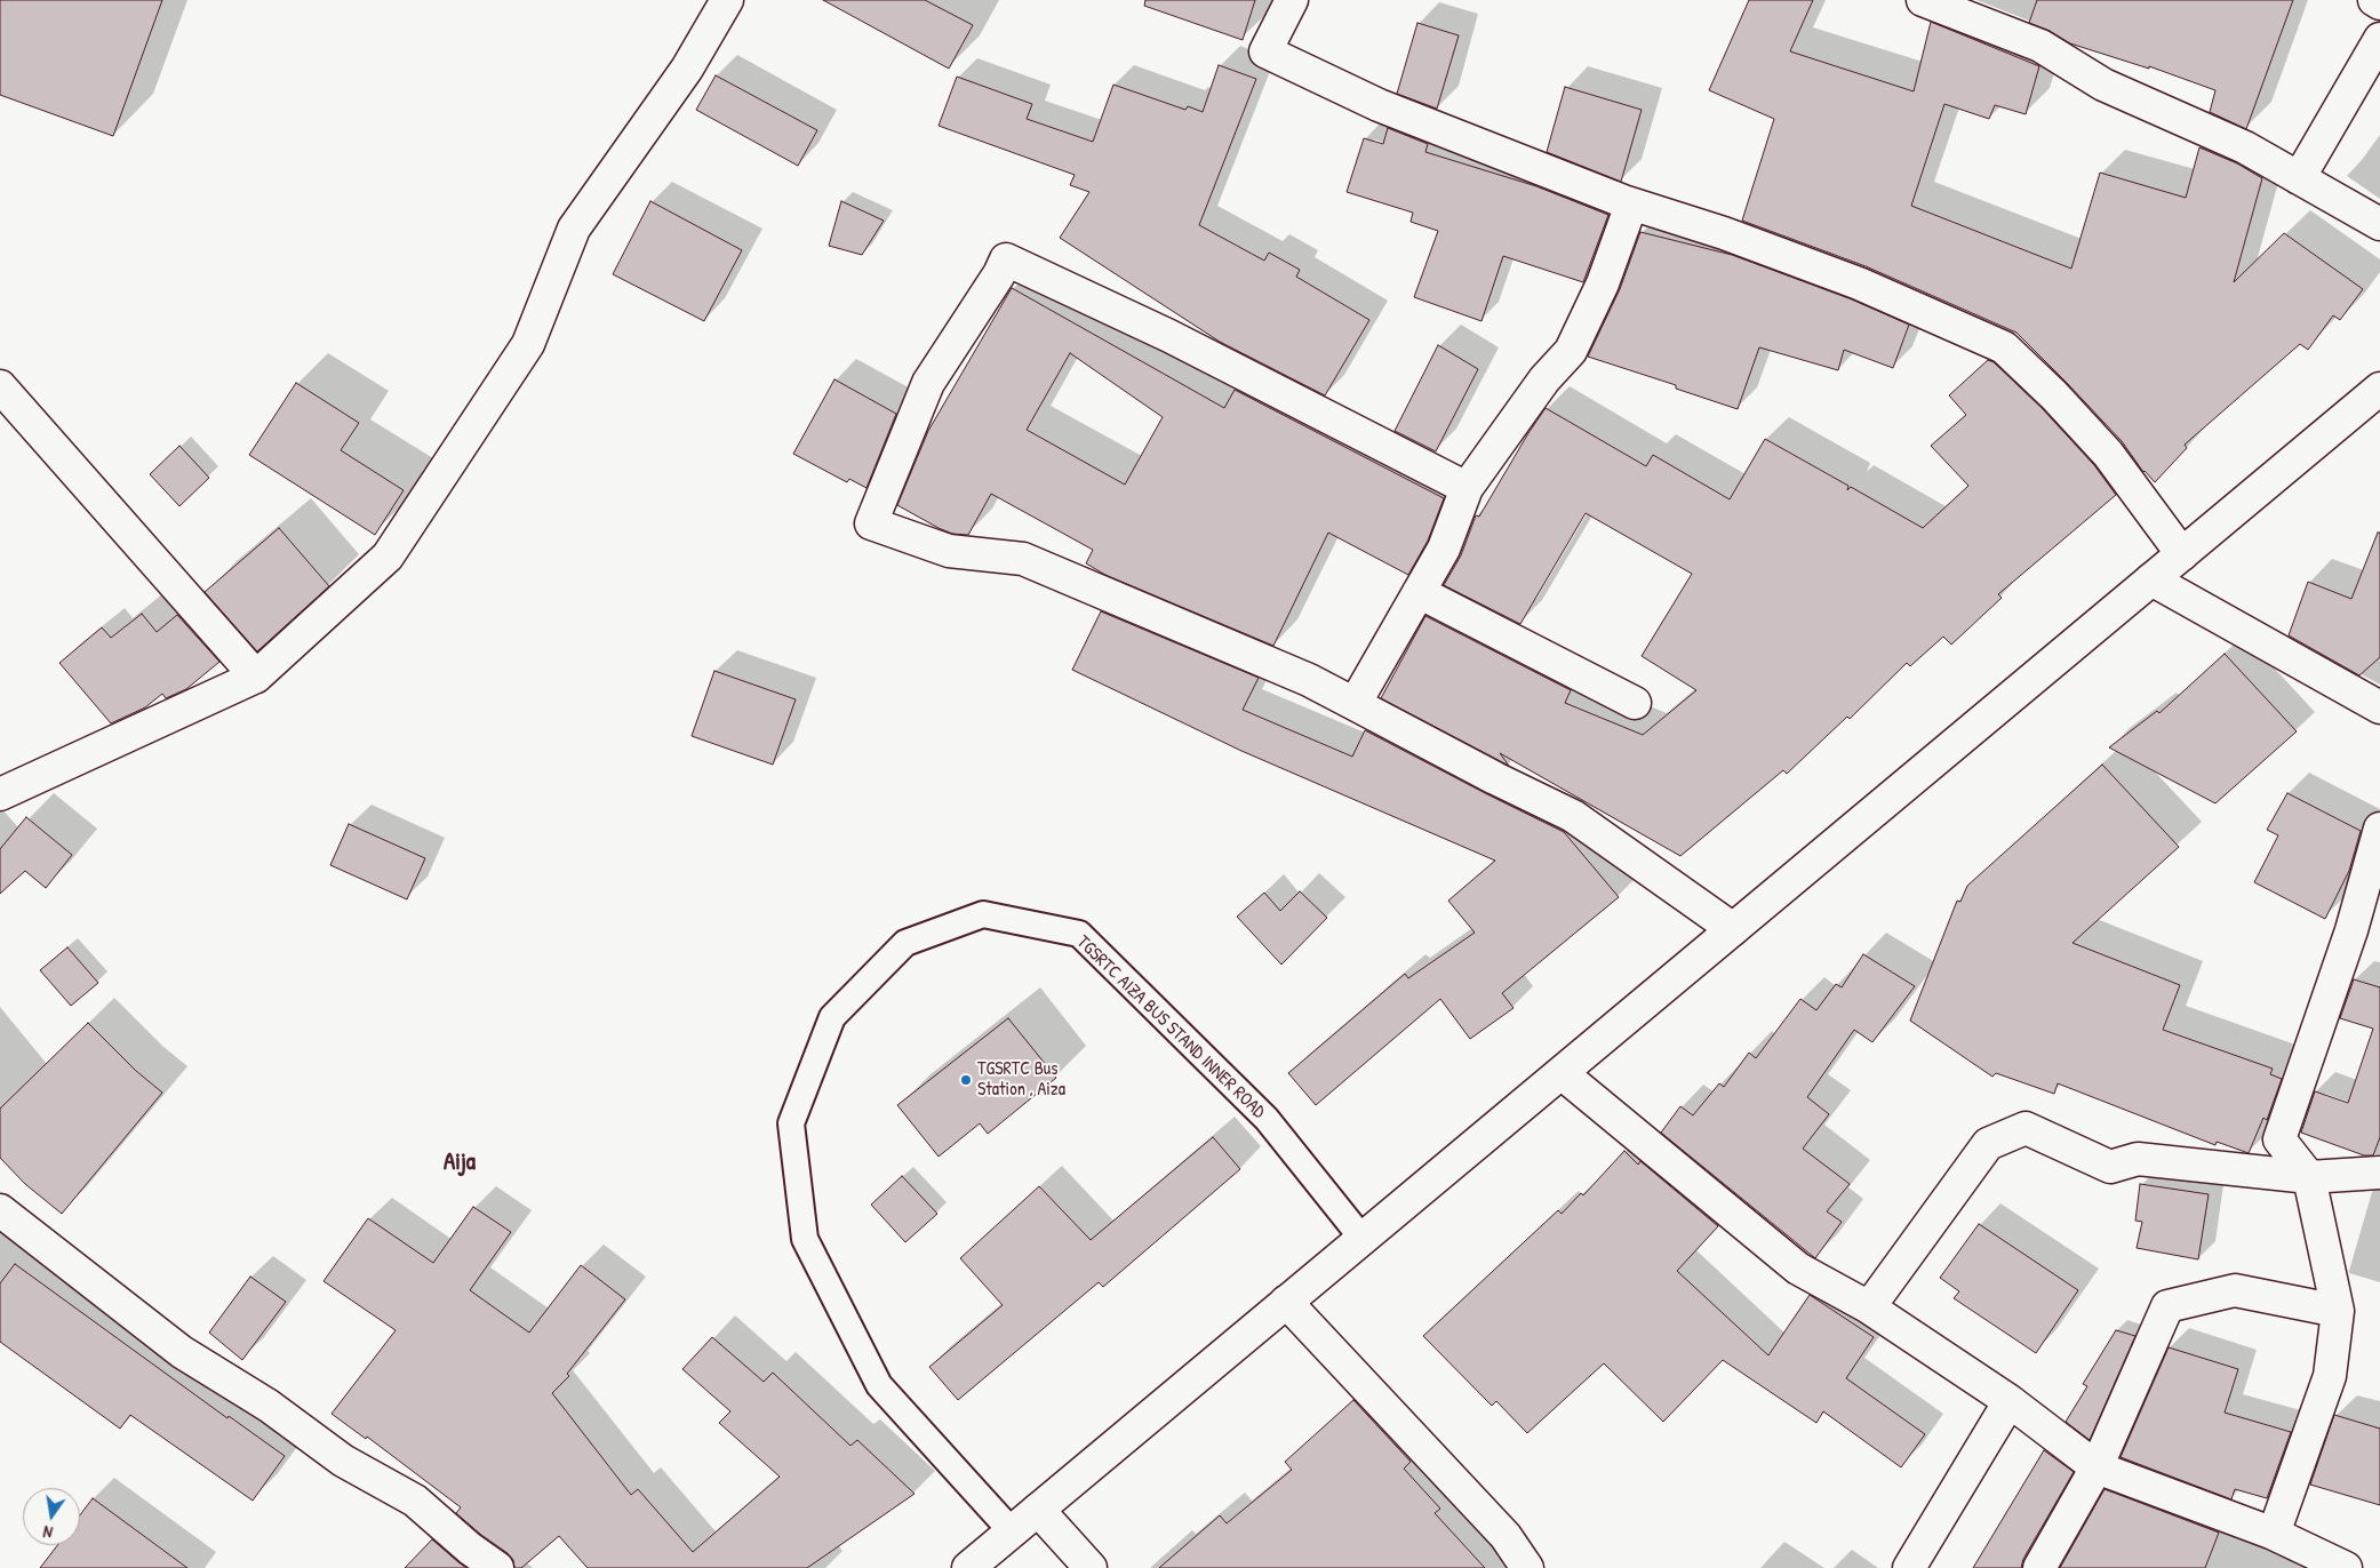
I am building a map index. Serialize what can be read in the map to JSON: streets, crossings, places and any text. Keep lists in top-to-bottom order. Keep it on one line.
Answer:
{"streets":{"lane":["TGSRTC AIZA BUS STAND INNER ROAD"]},"districts":["Aija"],"places":["TGSRTC Bus Station , Aiza"],"north":"bottom"}
